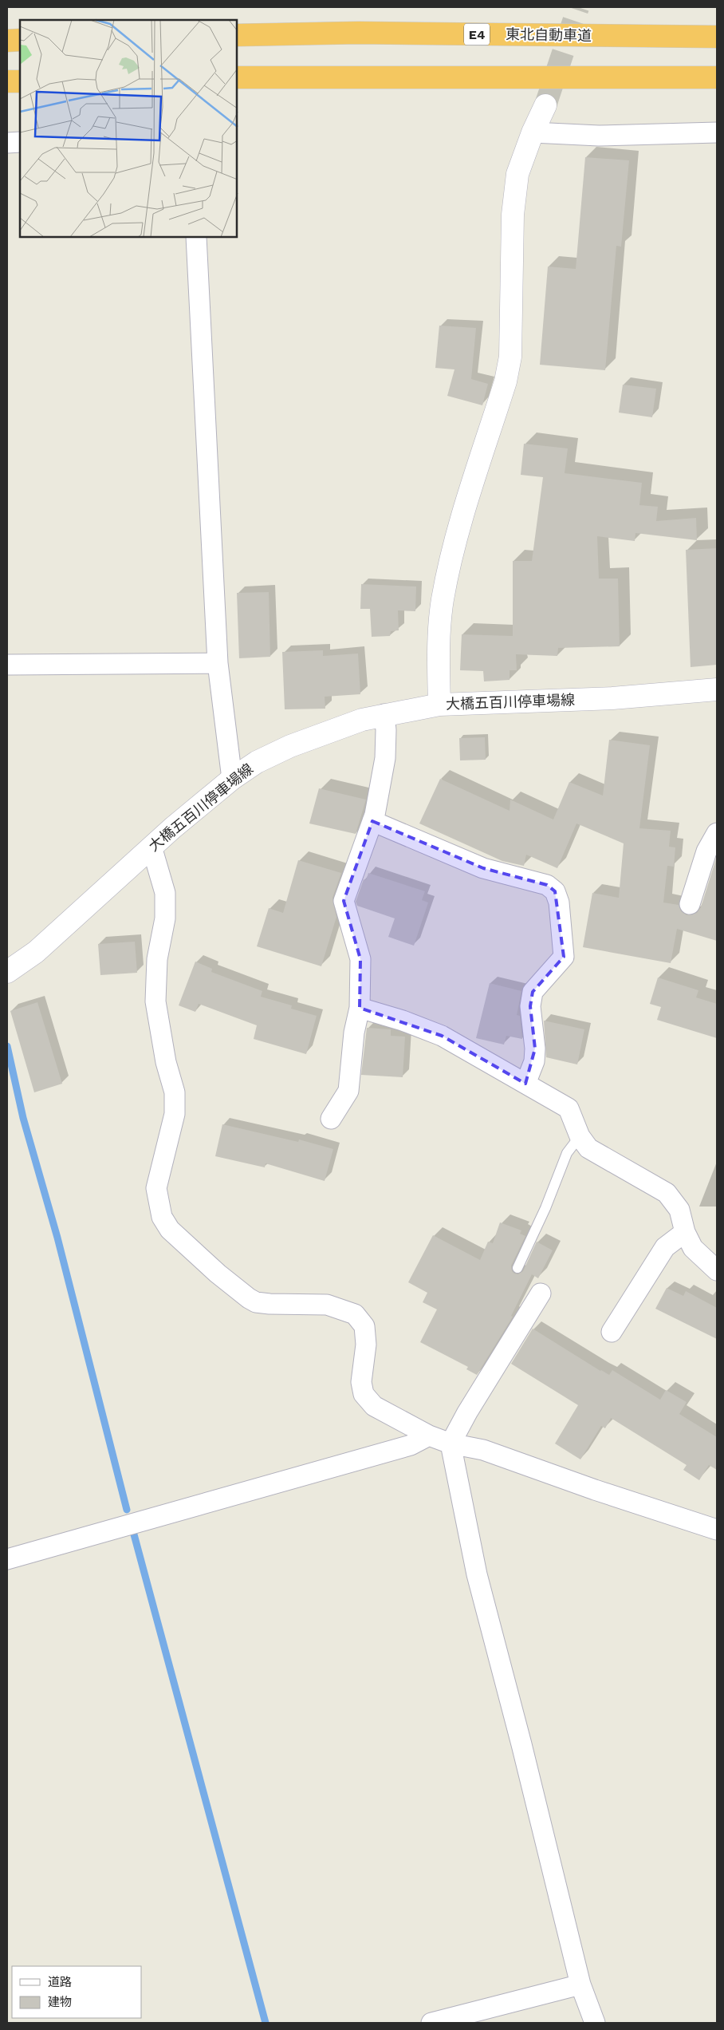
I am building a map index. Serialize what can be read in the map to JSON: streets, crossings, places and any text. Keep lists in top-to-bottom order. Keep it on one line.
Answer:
{"streets":{"highway":["E4","東北自動車道"],"main road":["大橋五百川停車場線"]},"legend":["道路","建物"]}
